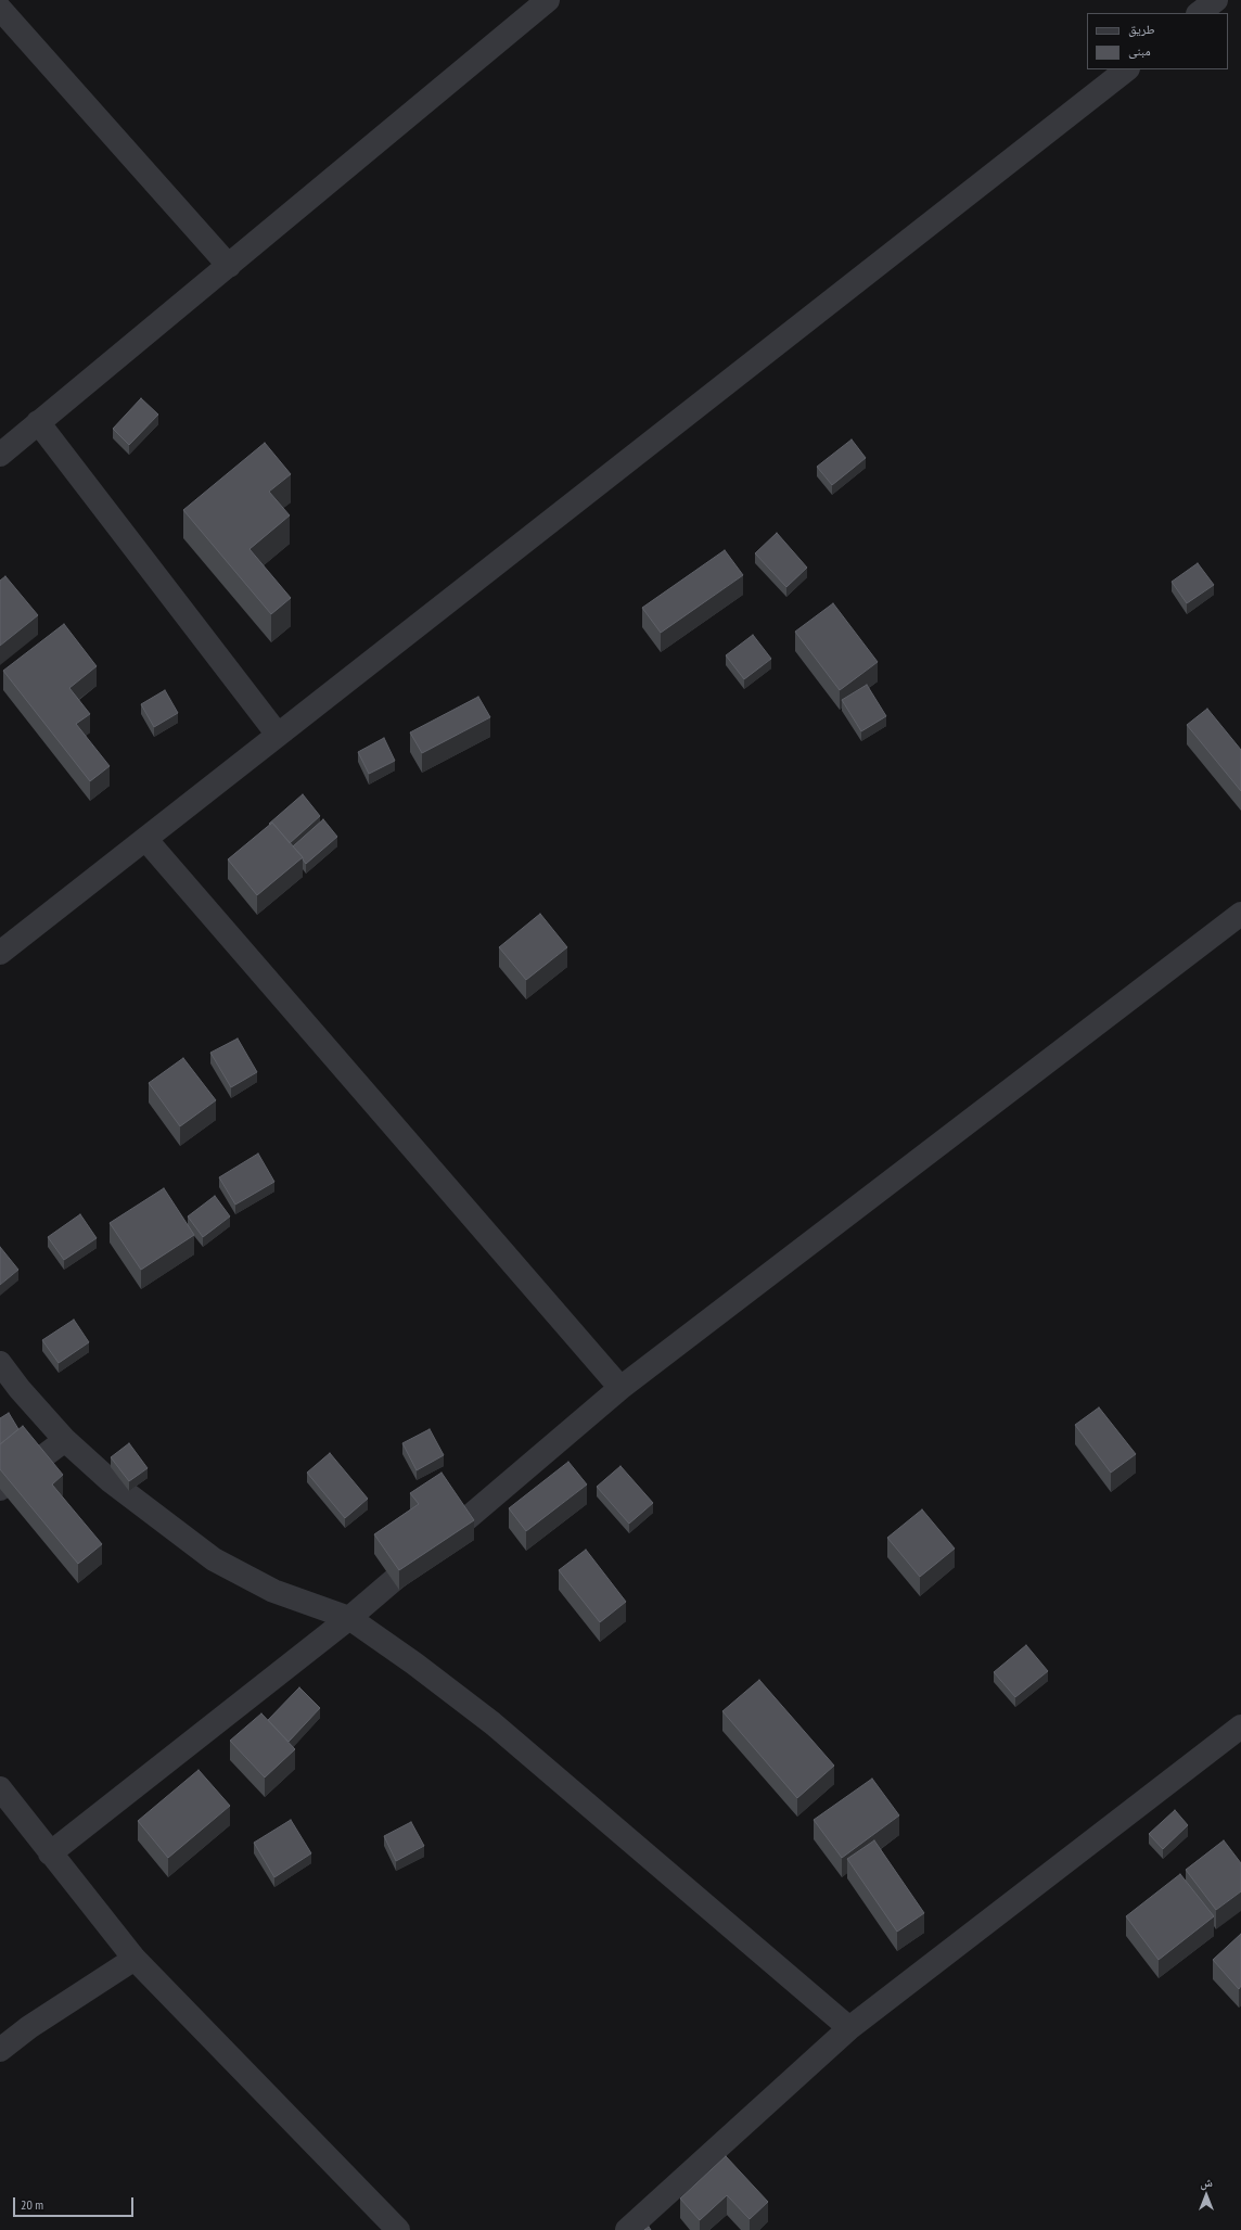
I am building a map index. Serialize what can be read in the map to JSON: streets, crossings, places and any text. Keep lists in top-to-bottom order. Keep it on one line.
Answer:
{"legend":["طريق","مبنى"],"scale_bar":"20 m","north":"top"}
